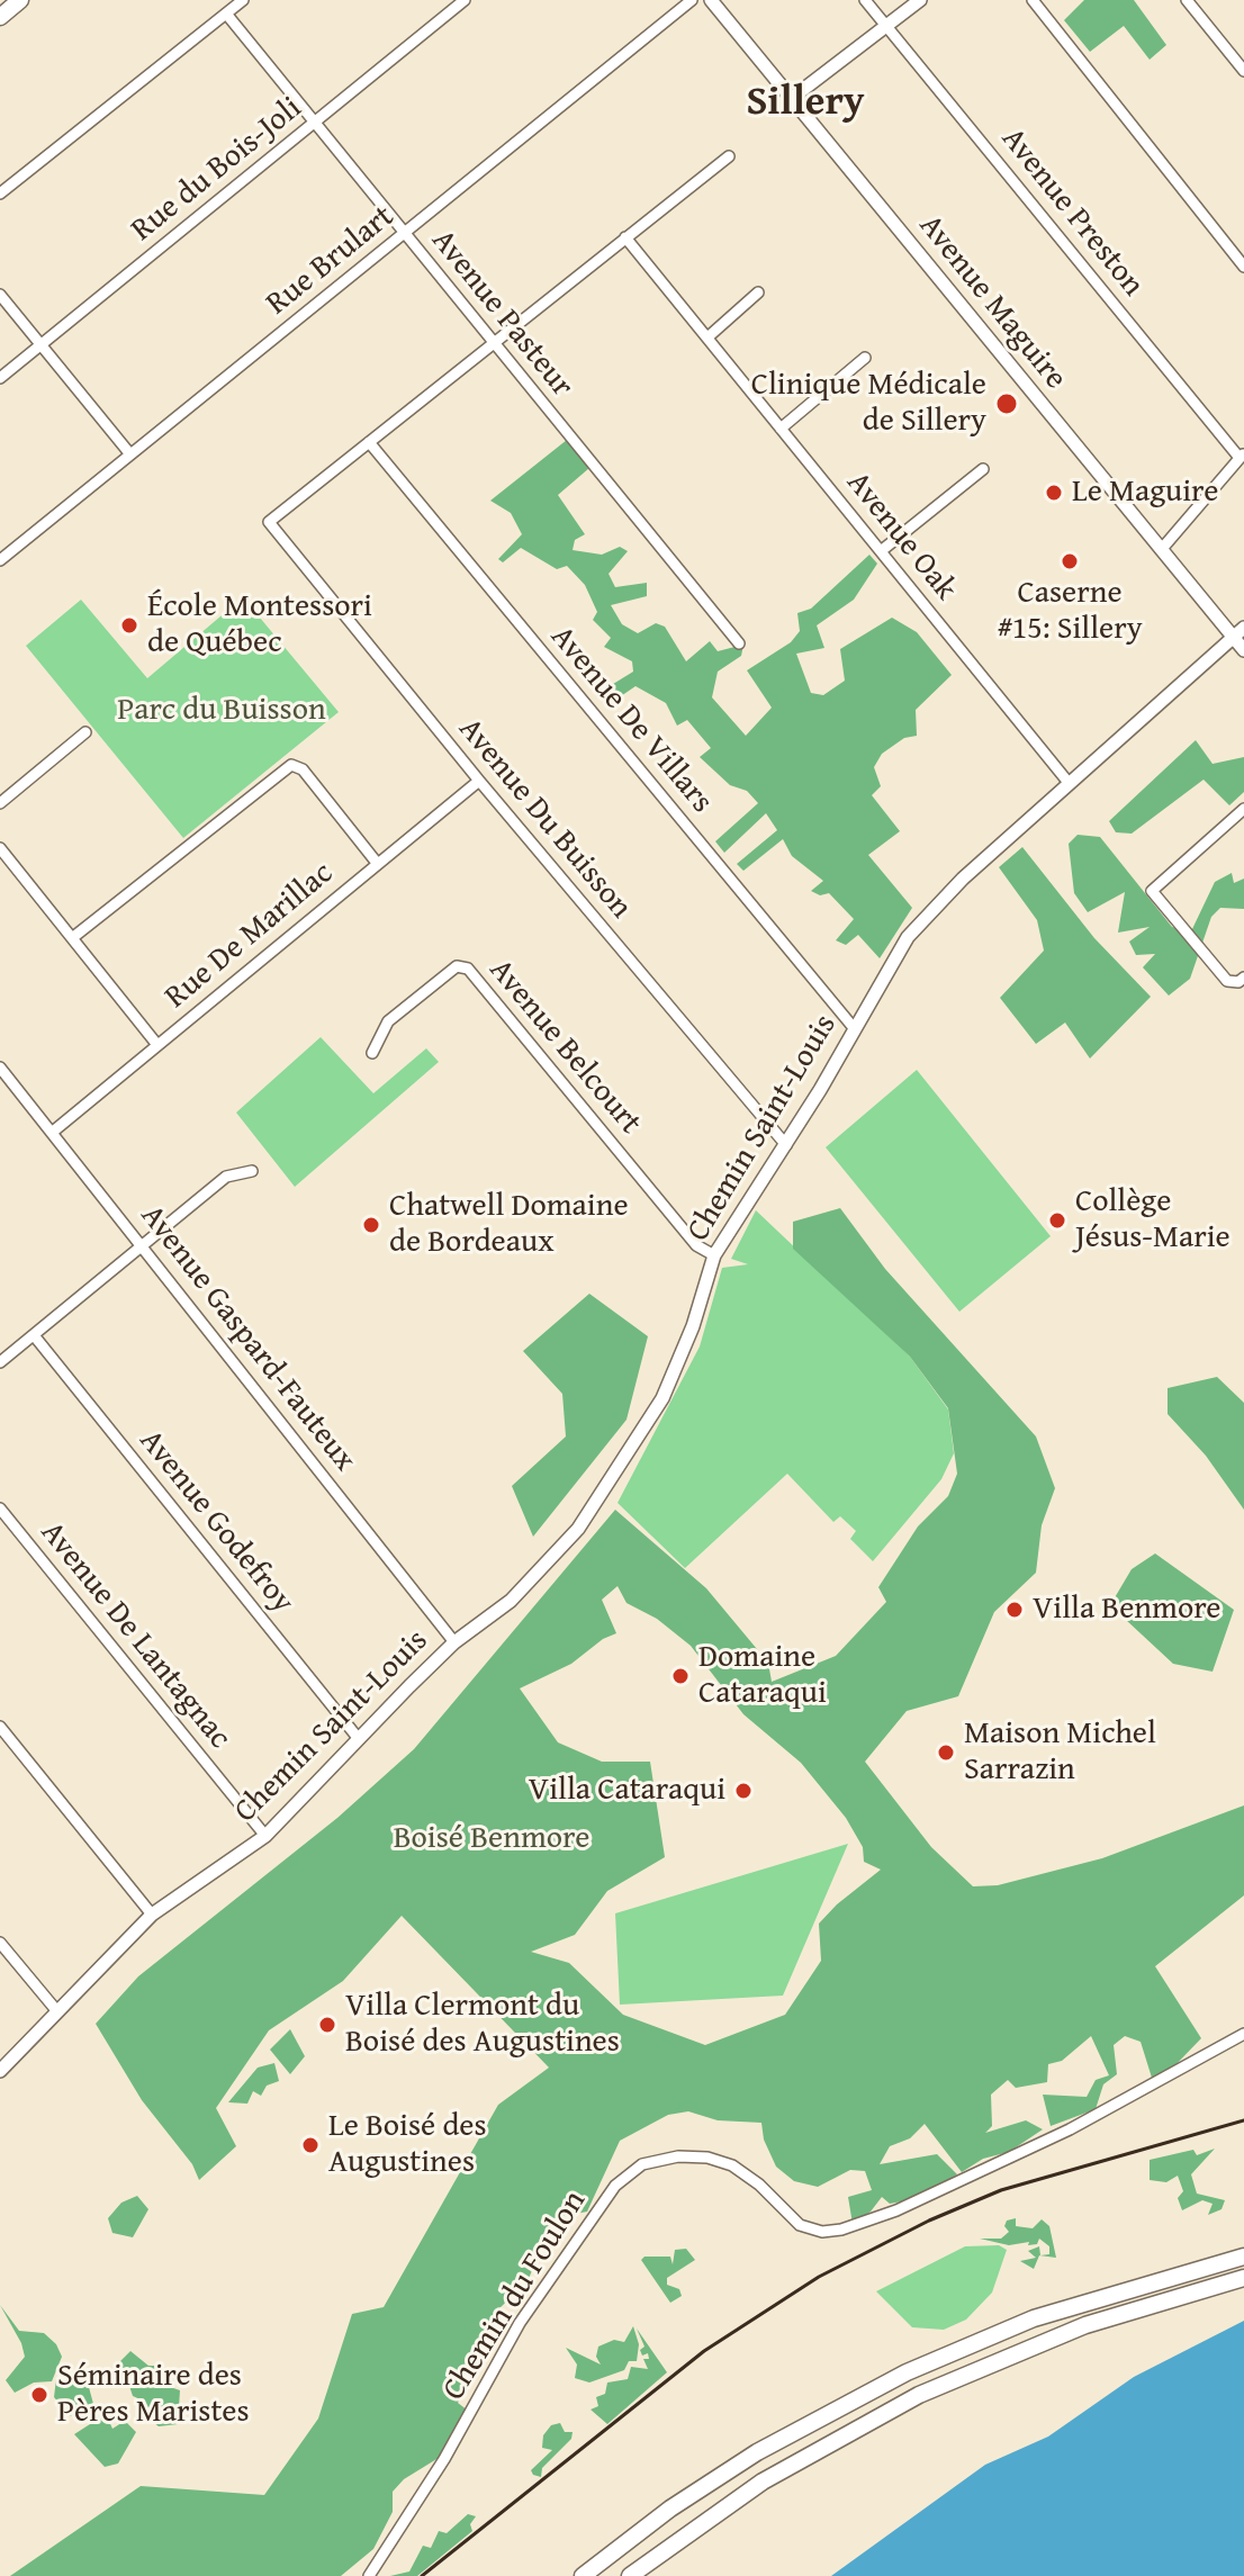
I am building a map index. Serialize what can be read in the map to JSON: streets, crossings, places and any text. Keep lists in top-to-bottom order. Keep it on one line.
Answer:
{"streets":{"street":["Rue du Bois-Joli","Avenue Preston","Rue Brulart","Avenue Maguire","Avenue Pasteur","Avenue Oak","Avenue De Villars","Avenue Du Buisson","Rue De Marillac","Avenue Belcourt","Chemin Saint-Louis","Avenue Gaspard-Fauteux","Avenue Godefroy","Avenue De Lantagnac","Chemin du Foulon"]},"crossings":[["Rue du Bois-Joli","Avenue Pasteur"],["Rue Brulart","Avenue Pasteur"],["Avenue Maguire","Chemin Saint-Louis"],["Avenue Oak","Chemin Saint-Louis"],["Avenue De Villars","Avenue Du Buisson"],["Avenue De Villars","Chemin Saint-Louis"],["Avenue Du Buisson","Rue De Marillac"],["Avenue Du Buisson","Chemin Saint-Louis"],["Rue De Marillac","Avenue Gaspard-Fauteux"],["Avenue Belcourt","Chemin Saint-Louis"],["Chemin Saint-Louis","Avenue Gaspard-Fauteux"],["Chemin Saint-Louis","Avenue Godefroy"],["Chemin Saint-Louis","Avenue De Lantagnac"]],"districts":["Sillery"],"parks":["Parc du Buisson","Boisé Benmore"],"places":["Clinique Médicale de Sillery","Le Maguire","Caserne #15: Sillery","École Montessori de Québec","Collège Jésus-Marie","Chatwell Domaine de Bordeaux","Villa Benmore","Domaine Cataraqui","Maison Michel Sarrazin","Villa Cataraqui","Villa Clermont du Boisé des Augustines","Le Boisé des Augustines","Séminaire des Pères Maristes"]}
